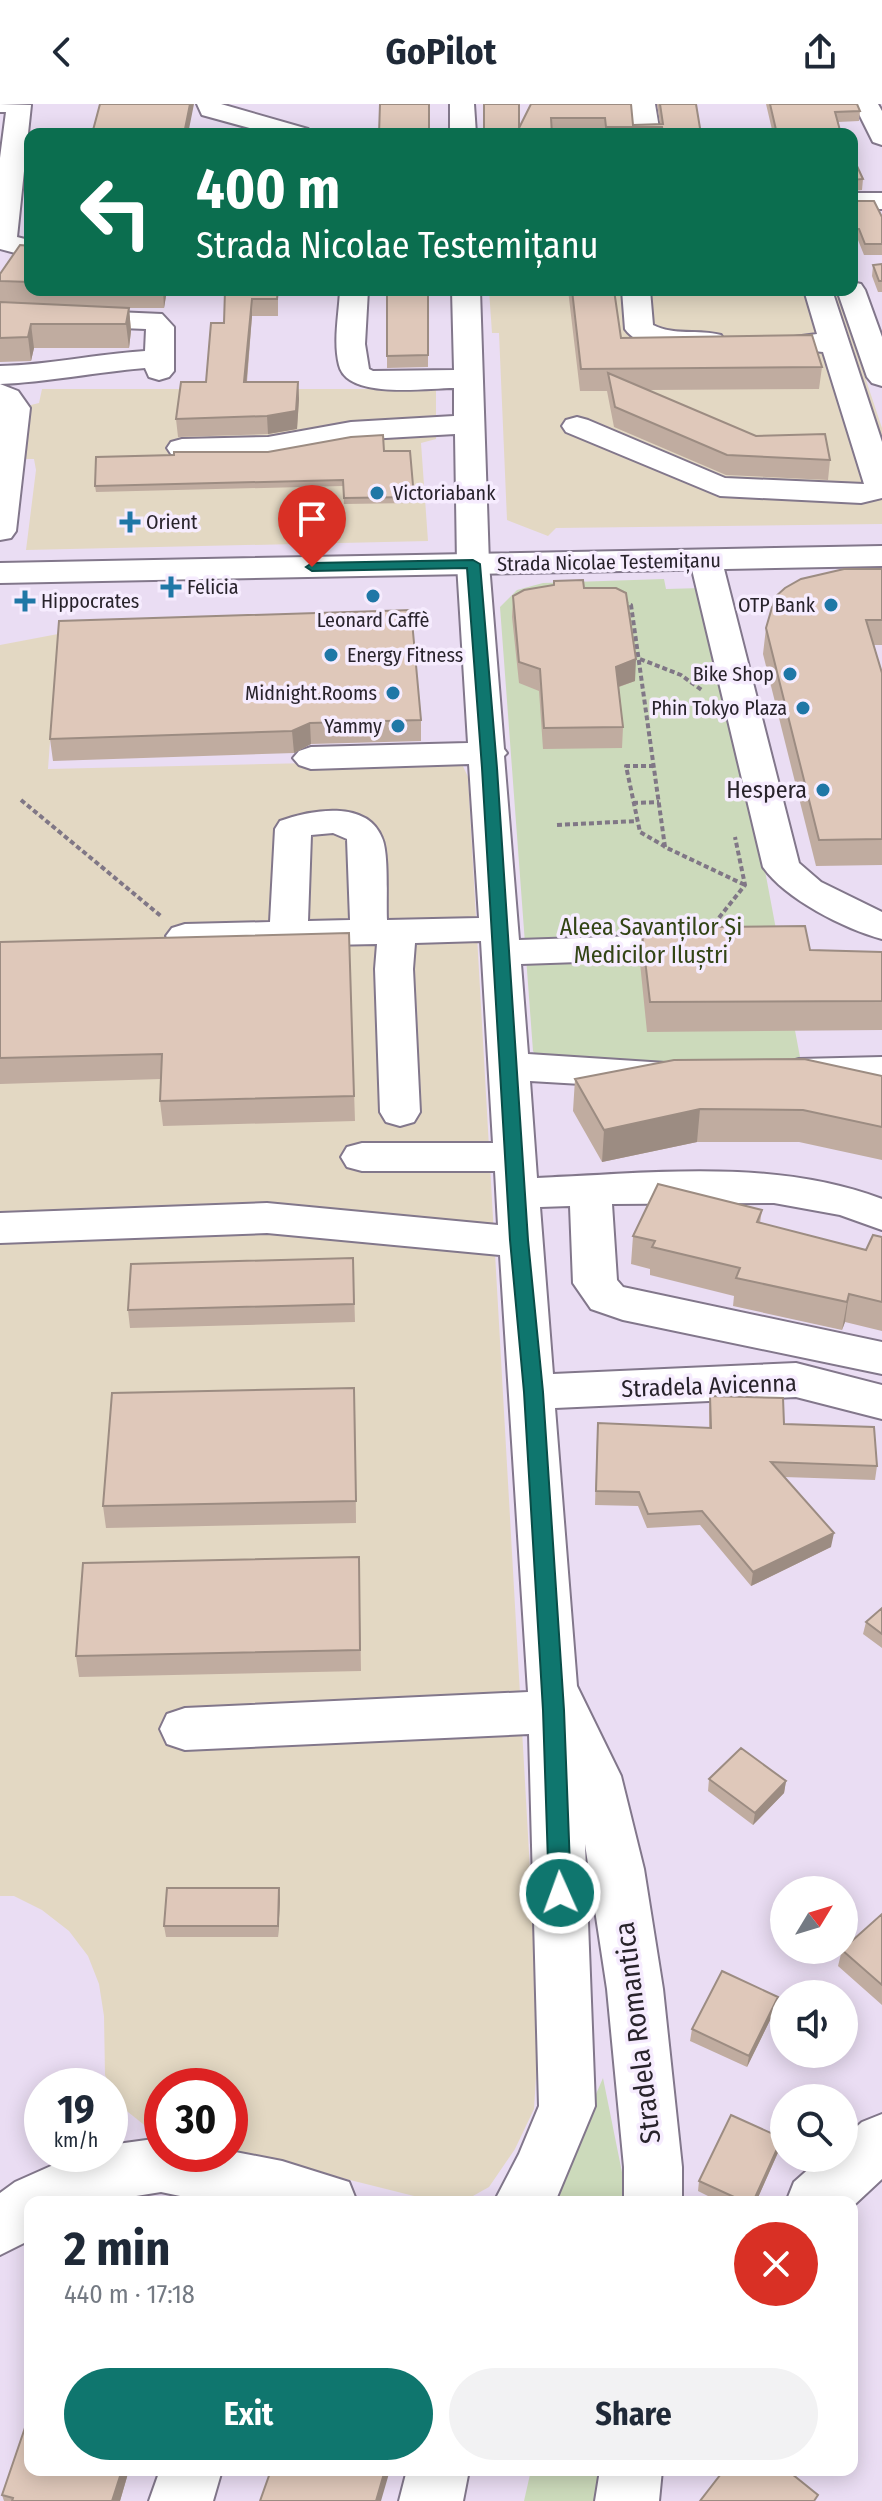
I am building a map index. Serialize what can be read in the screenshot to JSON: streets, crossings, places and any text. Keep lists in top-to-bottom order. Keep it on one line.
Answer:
{"streets":{"street":["Strada Nicolae Testemițanu","Stradela Avicenna","Stradela Romantica"]},"parks":["Aleea Savanților Și Medicilor Iluștri"],"places":{"other":["Victoriabank","Leonard Caffè","OTP Bank","Energy Fitness","Bike Shop","Midnight.Rooms","Phin Tokyo Plaza","Yammy","Hespera"],"health":["Orient","Felicia","Hippocrates"]},"north":"top right","page":{"header":"GoPilot","turn":["400 m","Strada Nicolae Testemițanu"],"speed":"19 km/h","limit":"30","heading":["2 min","440 m · 17:18"],"buttons":["Exit","Share"]}}
